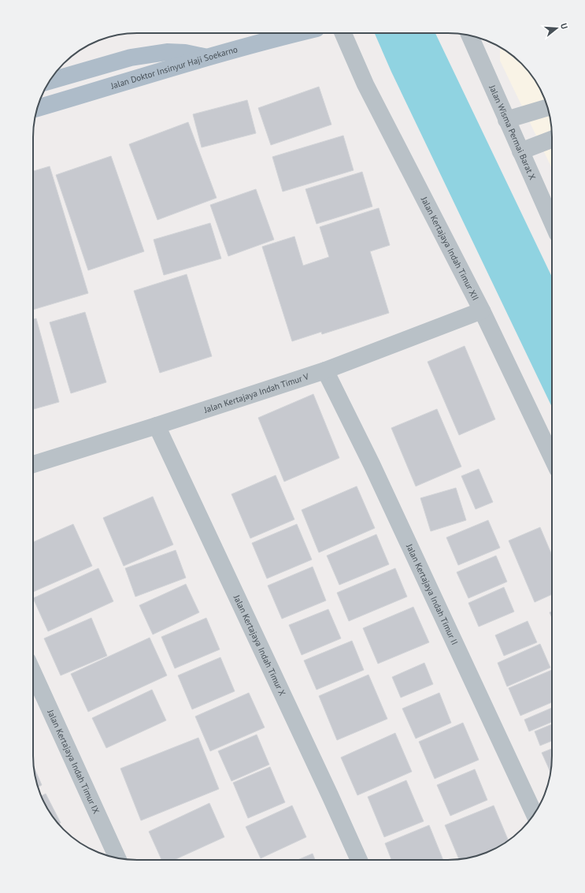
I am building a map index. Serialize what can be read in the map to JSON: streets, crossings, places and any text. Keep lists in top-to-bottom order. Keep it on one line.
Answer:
{"streets":{"main road":["Jalan Doktor Insinyur Haji Soekarno"],"street":["Jalan Wisma Permai Barat X","Jalan Kertajaya Indah Timur XII","Jalan Kertajaya Indah Timur V","Jalan Kertajaya Indah Timur II","Jalan Kertajaya Indah Timur X","Jalan Kertajaya Indah Timur IX"]},"crossings":[["Jalan Kertajaya Indah Timur XII","Jalan Kertajaya Indah Timur V"],["Jalan Kertajaya Indah Timur V","Jalan Kertajaya Indah Timur II"],["Jalan Kertajaya Indah Timur V","Jalan Kertajaya Indah Timur X"]],"north":"right"}
